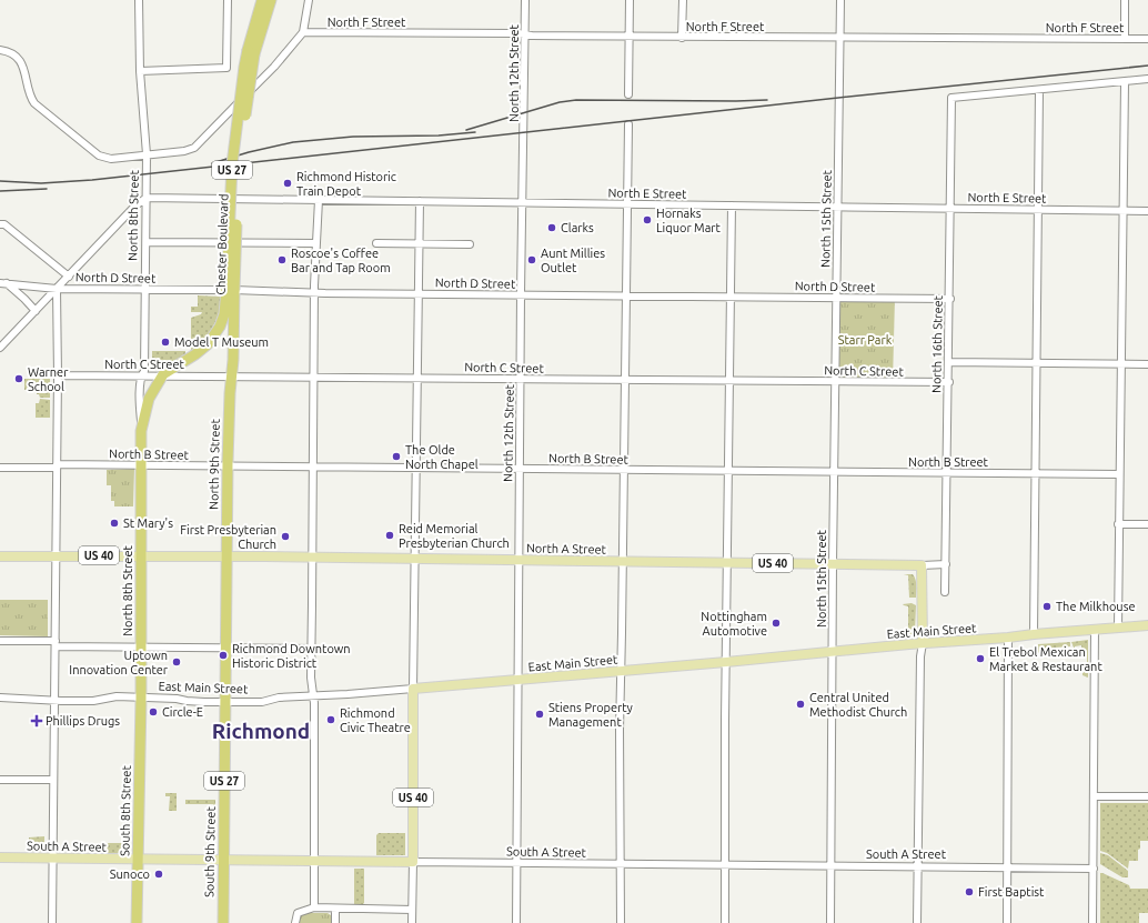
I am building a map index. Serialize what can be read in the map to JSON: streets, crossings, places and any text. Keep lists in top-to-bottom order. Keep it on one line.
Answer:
{"streets":{"highway":["US 27","North 8th Street","Chester Boulevard","North 9th Street","South 8th Street","South 9th Street"],"main road":["North A Street","US 40","East Main Street","South A Street"],"street":["North F Street","North 12th Street","North E Street","North 15th Street","North D Street","North 16th Street","North C Street","North B Street"]},"crossings":[["North F Street","North 12th Street"],["North F Street","North 15th Street"],["North 12th Street","North E Street"],["North 12th Street","North D Street"],["North 12th Street","North C Street"],["North 12th Street","North B Street"],["North 12th Street","North A Street"],["North 12th Street","East Main Street"],["North 12th Street","South A Street"],["North E Street","North 8th Street"],["North E Street","North 15th Street"],["North E Street","Chester Boulevard"],["North E Street","North 16th Street"],["North 8th Street","Chester Boulevard"],["North 8th Street","North D Street"],["North 8th Street","North C Street"],["North 8th Street","North B Street"],["North 8th Street","North A Street"],["North 8th Street","East Main Street"],["North 8th Street","South 8th Street"],["North 15th Street","North D Street"],["North 15th Street","North C Street"],["North 15th Street","North B Street"],["North 15th Street","North A Street"],["North 15th Street","East Main Street"],["North 15th Street","South A Street"],["Chester Boulevard","North D Street"],["Chester Boulevard","North 9th Street"],["North D Street","North 16th Street"],["North 16th Street","North C Street"],["North 16th Street","North B Street"],["North 16th Street","North A Street"],["North C Street","North 9th Street"],["North B Street","North 9th Street"],["North 9th Street","North A Street"],["North 9th Street","East Main Street"],["North 9th Street","South 9th Street"],["US 40","East Main Street"],["US 40","South A Street"],["East Main Street","South 8th Street"],["East Main Street","South 9th Street"],["South 8th Street","South A Street"],["South A Street","South 9th Street"]],"districts":["Richmond"],"parks":["Starr Park"],"places":{"other":["Richmond Historic Train Depot","Hornaks Liquor Mart","Clarks","Roscoe's Coffee Bar and Tap Room","Aunt Millies Outlet","Model T Museum","Warner School","The Olde North Chapel","St Mary's","Reid Memorial Presbyterian Church","First Presbyterian Church","The Milkhouse","Nottingham Automotive","Richmond Downtown Historic District","El Trebol Mexican Market & Restaurant","Uptown Innovation Center","Central United Methodist Church","Circle-E","Stiens Property Management","Richmond Civic Theatre","Sunoco","First Baptist"],"health":["Phillips Drugs"]}}
